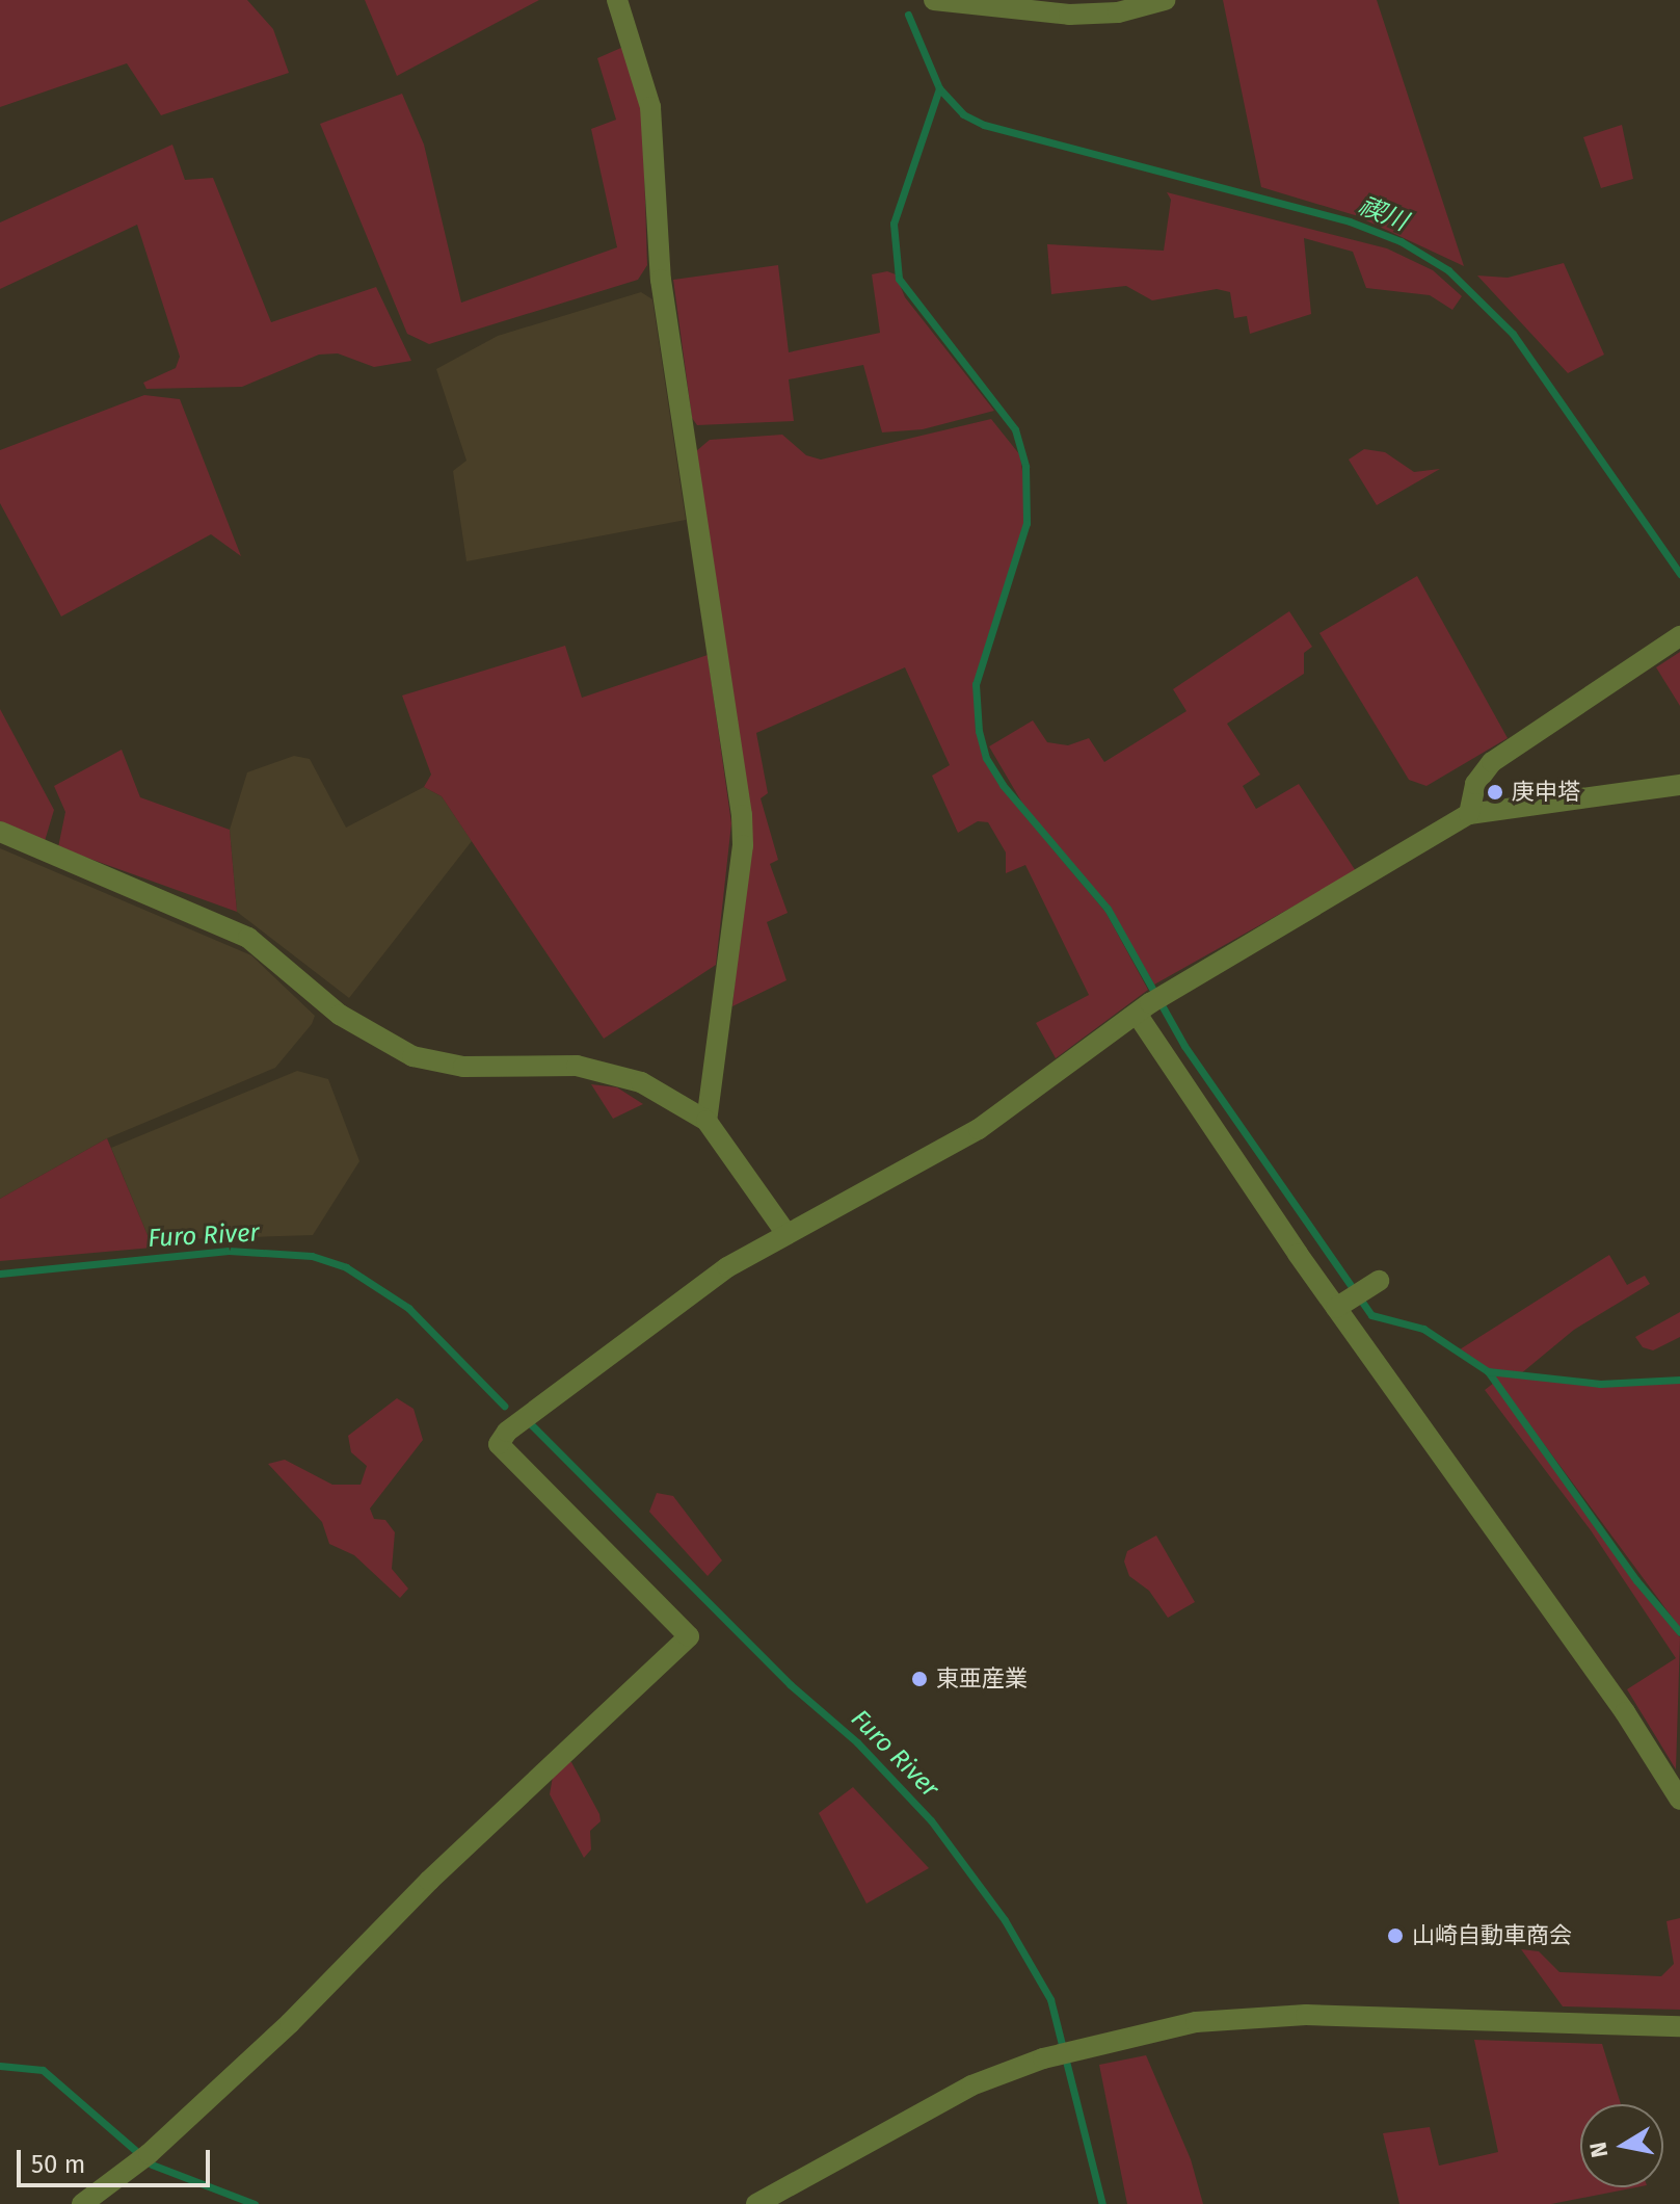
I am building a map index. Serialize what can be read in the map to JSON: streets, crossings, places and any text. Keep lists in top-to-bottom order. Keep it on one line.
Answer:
{"water":["禊川","Furo River"],"places":["庚申塔","東亜産業","山崎自動車商会"],"scale_bar":"50 m","north":"left"}
